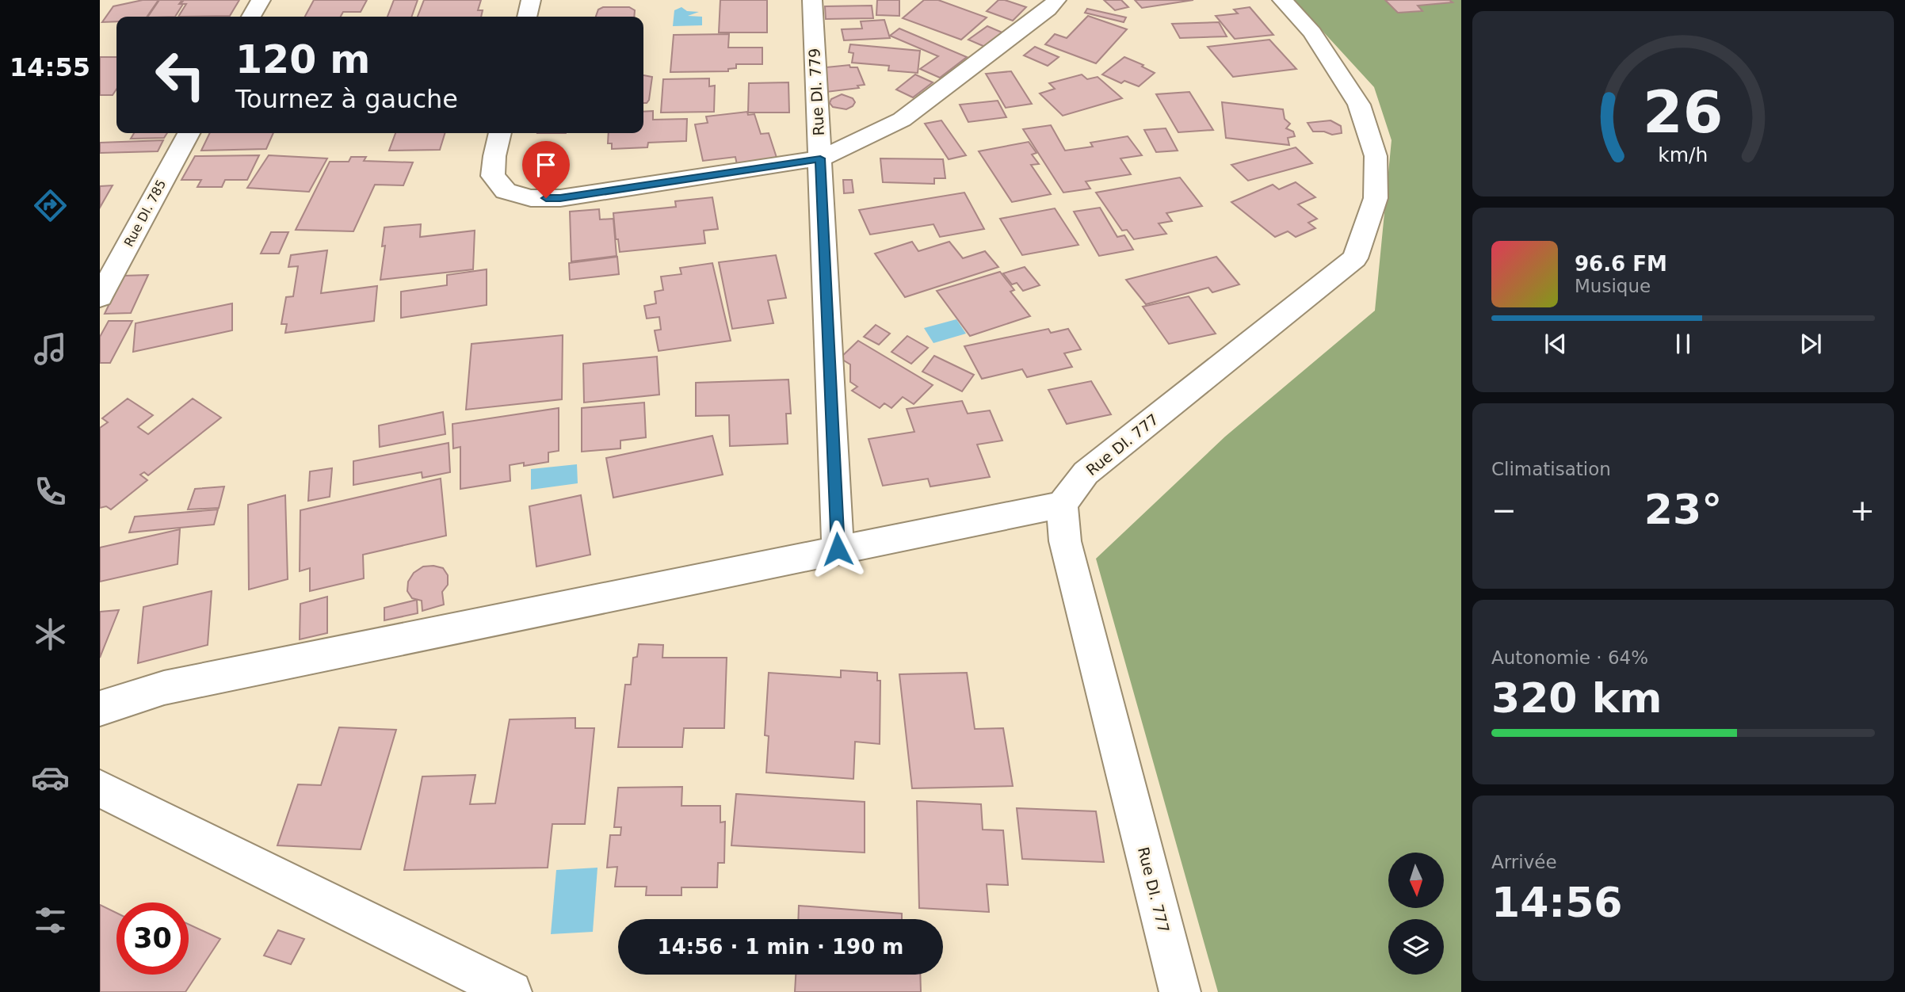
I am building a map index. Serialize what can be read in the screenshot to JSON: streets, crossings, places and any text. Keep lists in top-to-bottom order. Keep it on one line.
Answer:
{"streets":{"street":["Rue DI. 779","Rue DI. 785","Rue DI. 777"]},"north":"bottom","page":{"tabs":"14:55","turn":["120 m","Tournez à gauche"],"song":["96.6 FM","Musique"],"tile":["Climatisation",["Autonomie · 64%","320 km"],["Arrivée","14:56"]],"heat":["−","23°","+"],"limit":"30","trip":"14:56 · 1 min · 190 m","gauge":["26","km/h"]}}
